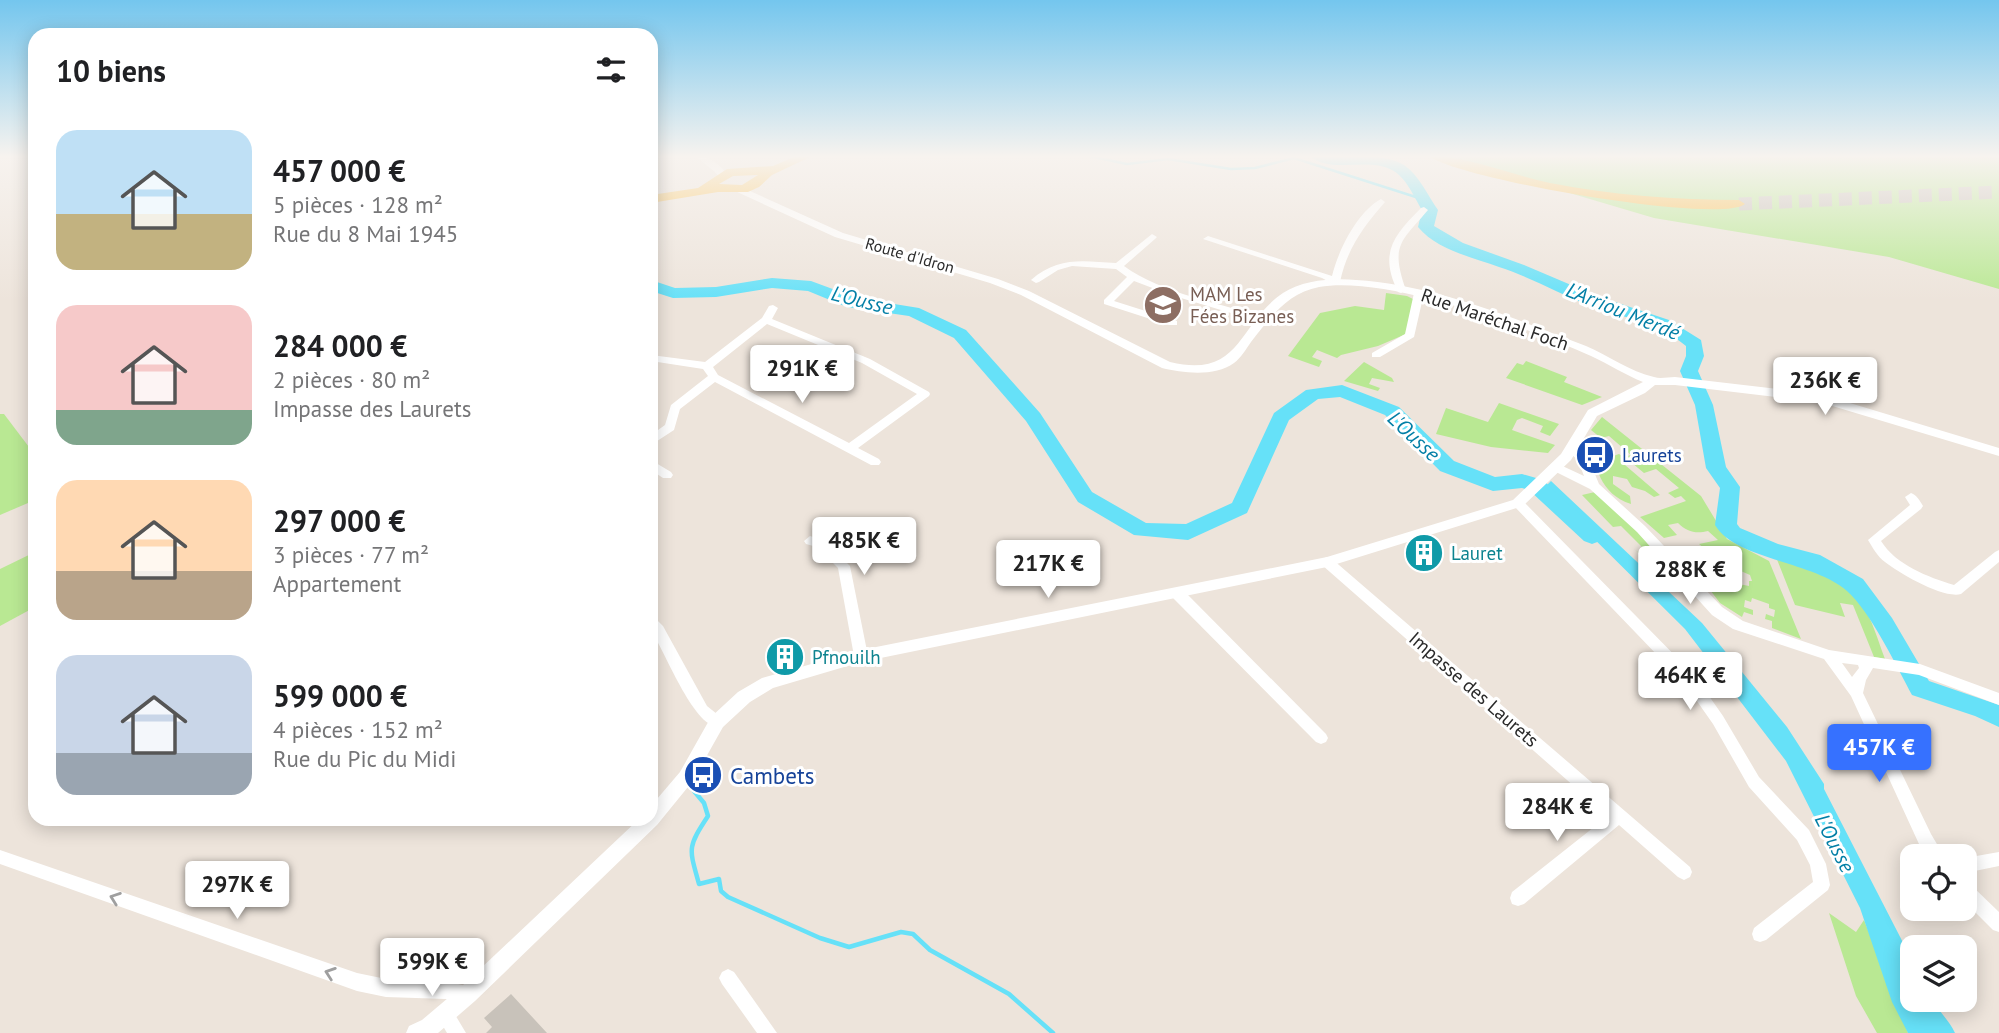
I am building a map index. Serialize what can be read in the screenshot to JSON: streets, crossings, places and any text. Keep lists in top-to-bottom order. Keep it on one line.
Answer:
{"streets":{"street":["Route d'Idron","Rue Maréchal Foch","Impasse des Laurets"]},"crossings":[["Route d'Idron","Rue Maréchal Foch"]],"water":["L'Ousse","L'Arriou Merdé"],"places":{"school or university":["MAM Les Fées Bizanes"],"bus stop":["Laurets","Cambets"],"building":["Lauret","Pfnouilh"]},"page":{"heading":"10 biens","list":[{"name":"457 000 €","note":"5 pièces · 128 m² · Rue du 8 Mai 1945"},{"name":"284 000 €","note":"2 pièces · 80 m² · Impasse des Laurets"},{"name":"297 000 €","note":"3 pièces · 77 m² · Appartement"},{"name":"599 000 €","note":"4 pièces · 152 m² · Rue du Pic du Midi"}],"price":["291K €","236K €","485K €","217K €","288K €","464K €","457K €","284K €","297K €","599K €"]}}
